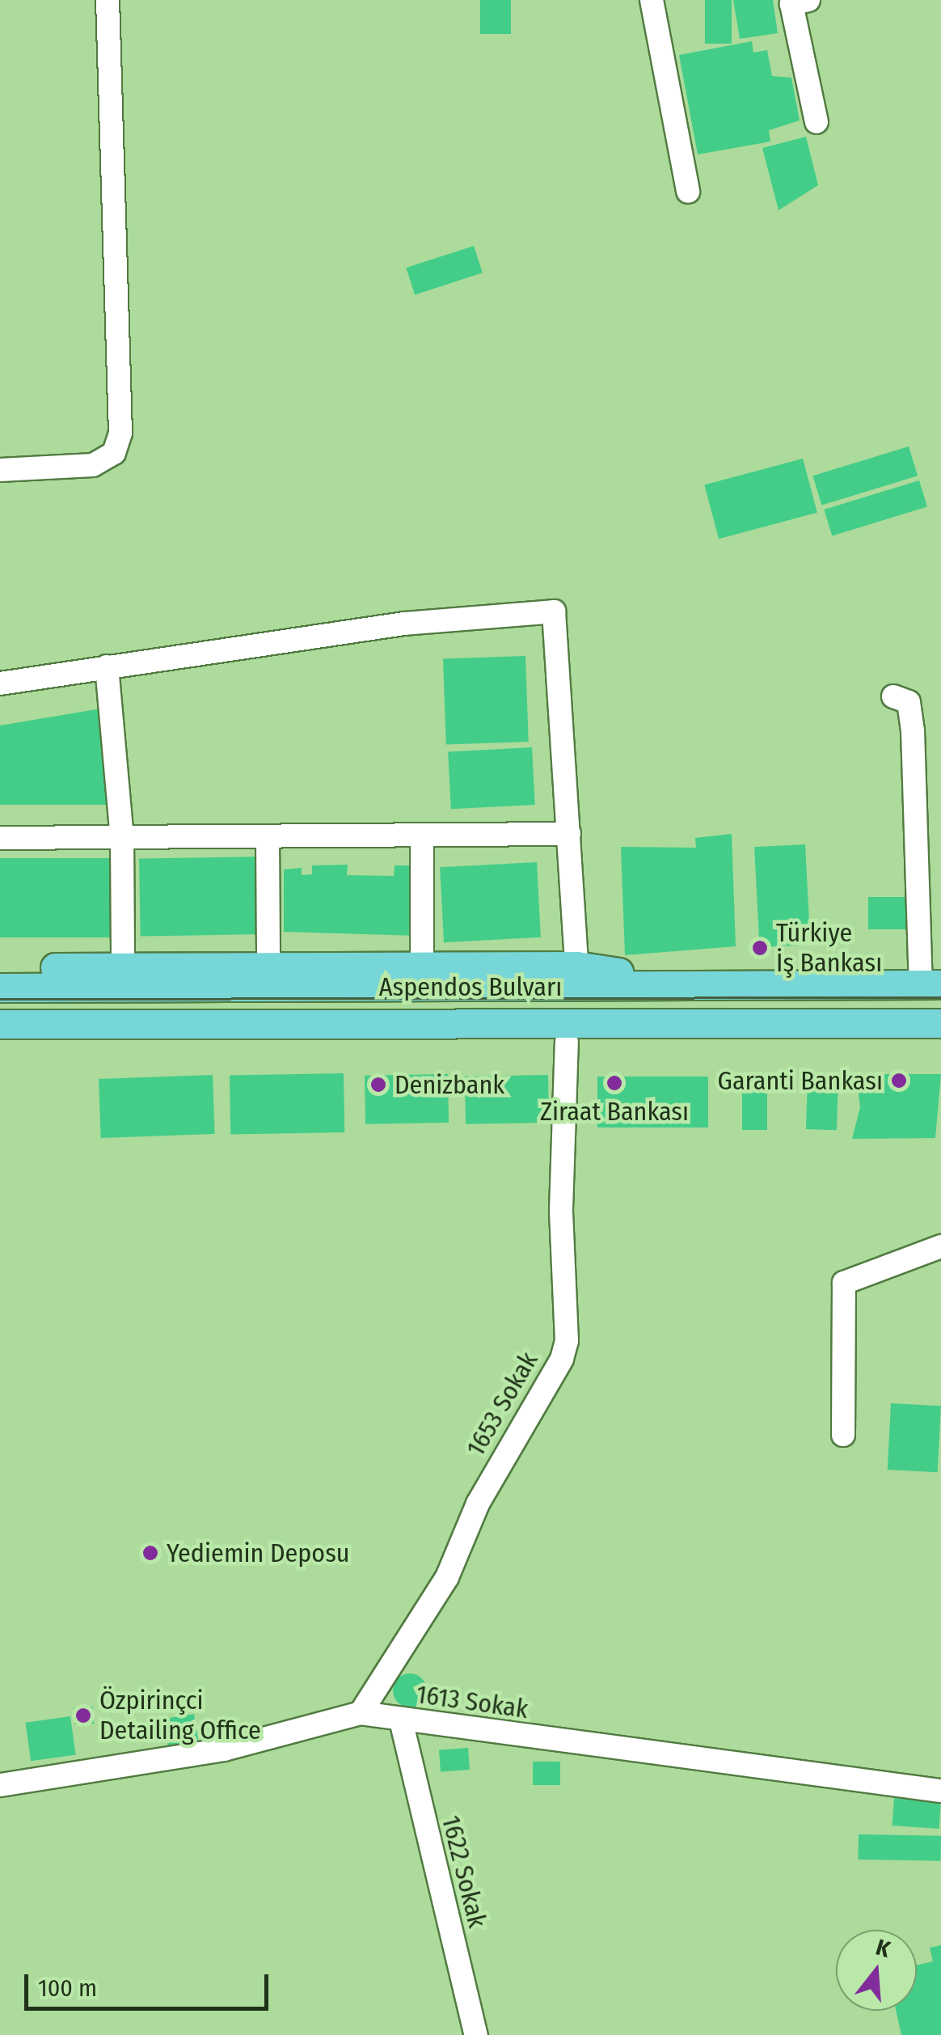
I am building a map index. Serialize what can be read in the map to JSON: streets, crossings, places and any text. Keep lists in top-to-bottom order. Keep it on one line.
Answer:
{"streets":{"main road":["Aspendos Bulvarı"],"street":["1653 Sokak","1613 Sokak","1622 Sokak"]},"crossings":[["1653 Sokak","1613 Sokak"],["1613 Sokak","1622 Sokak"]],"places":["Türkiye İş Bankası","Garanti Bankası","Ziraat Bankası","Denizbank","Yediemin Deposu","Özpirinçci Detailing Office"],"scale_bar":"100 m","north":"top"}
